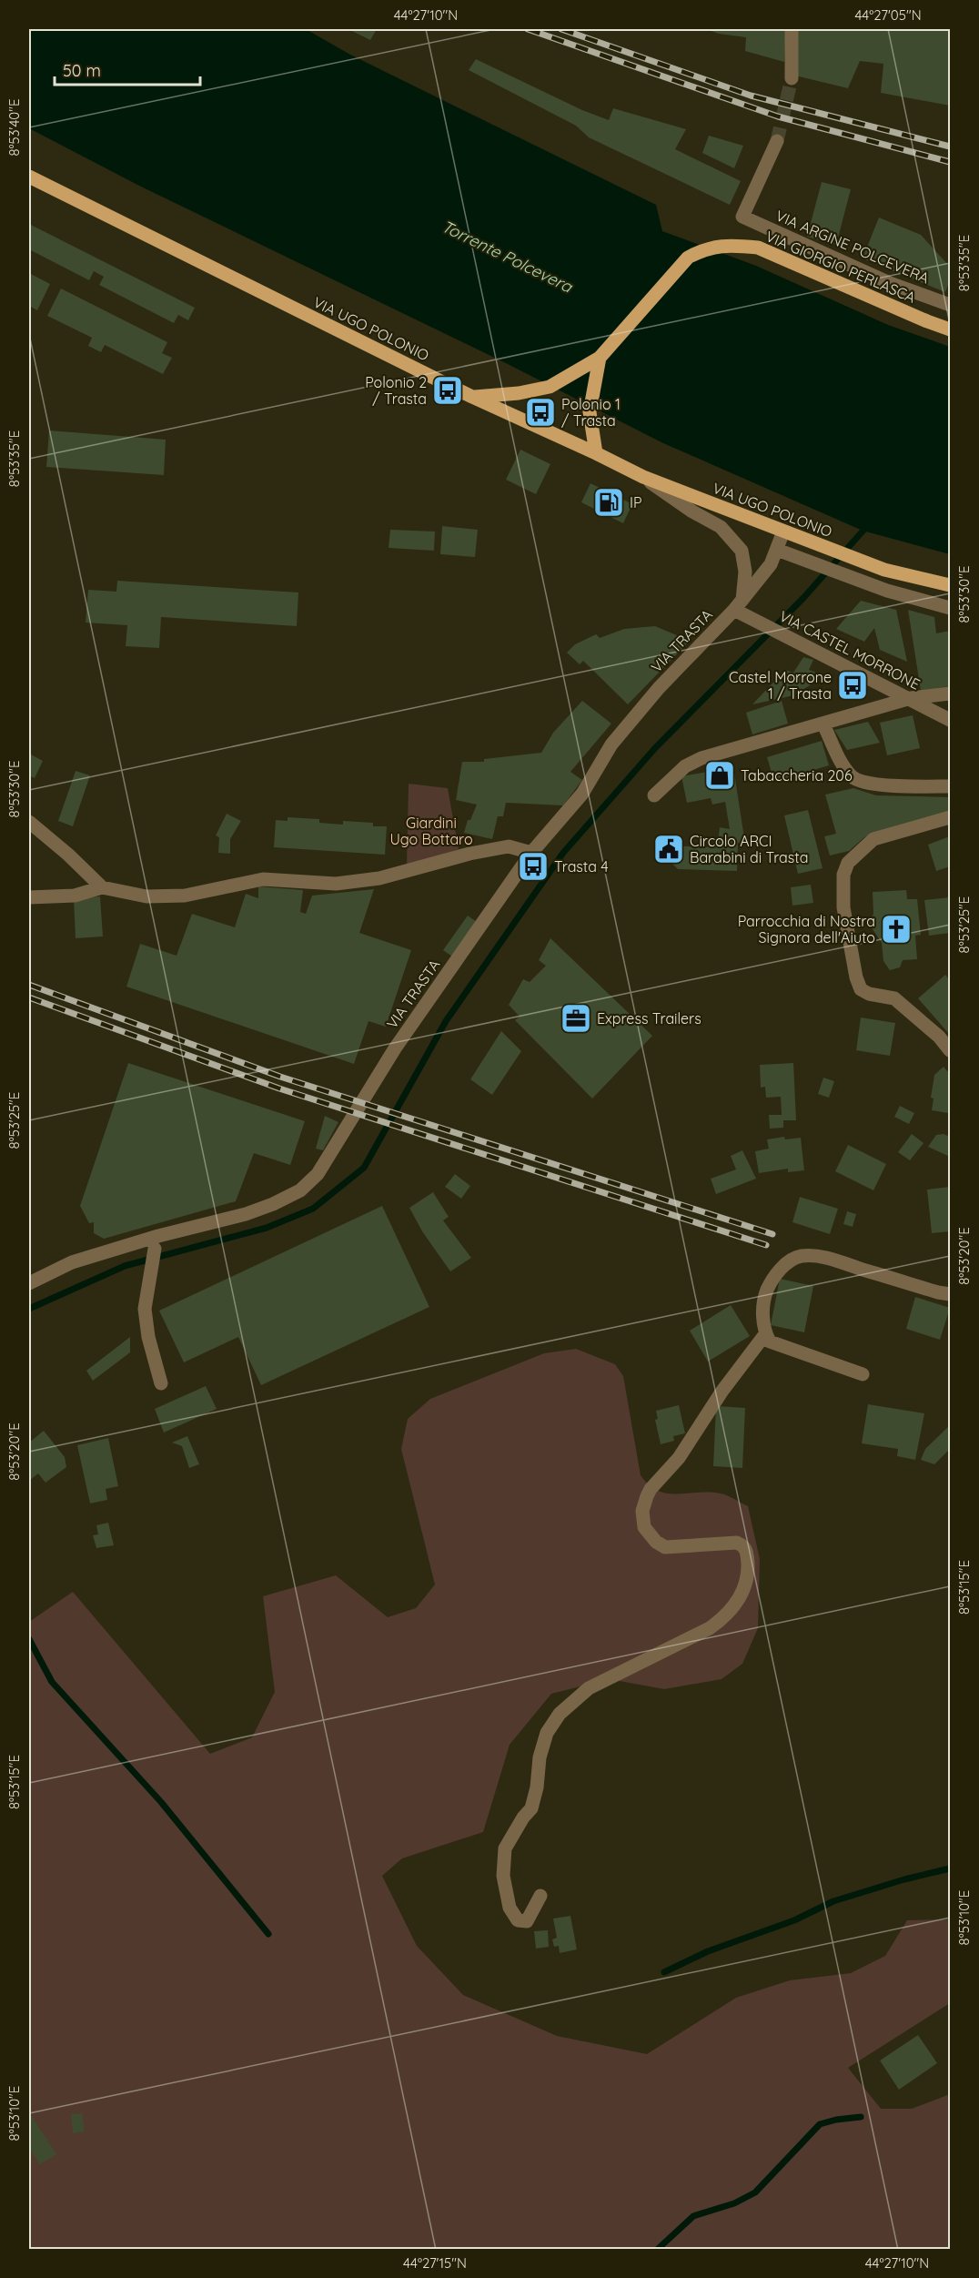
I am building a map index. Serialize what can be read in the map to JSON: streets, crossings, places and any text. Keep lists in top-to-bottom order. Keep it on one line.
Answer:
{"streets":{"main road":["VIA GIORGIO PERLASCA","VIA UGO POLONIO"],"street":["VIA ARGINE POLCEVERA","VIA TRASTA","VIA CASTEL MORRONE"]},"crossings":[["VIA GIORGIO PERLASCA","VIA UGO POLONIO"],["VIA UGO POLONIO","VIA TRASTA"],["VIA TRASTA","VIA CASTEL MORRONE"]],"water":["Torrente Polcevera"],"parks":["Giardini Ugo Bottaro"],"places":{"bus stop":["Polonio 2 / Trasta","Polonio 1 / Trasta","Castel Morrone 1 / Trasta","Trasta 4"],"fuel station":["IP"],"shop":["Tabaccheria 206"],"public building":["Circolo ARCI Barabini di Trasta"],"church":["Parrocchia di Nostra Signora dell'Aiuto"],"office":["Express Trailers"]},"scale_bar":"50 m","coordinates":["44°27'10\"N","44°27'05\"N","8°53'40\"E","8°53'35\"E","8°53'30\"E","8°53'25\"E","8°53'20\"E","8°53'15\"E","8°53'10\"E","44°27'15\"N"]}
